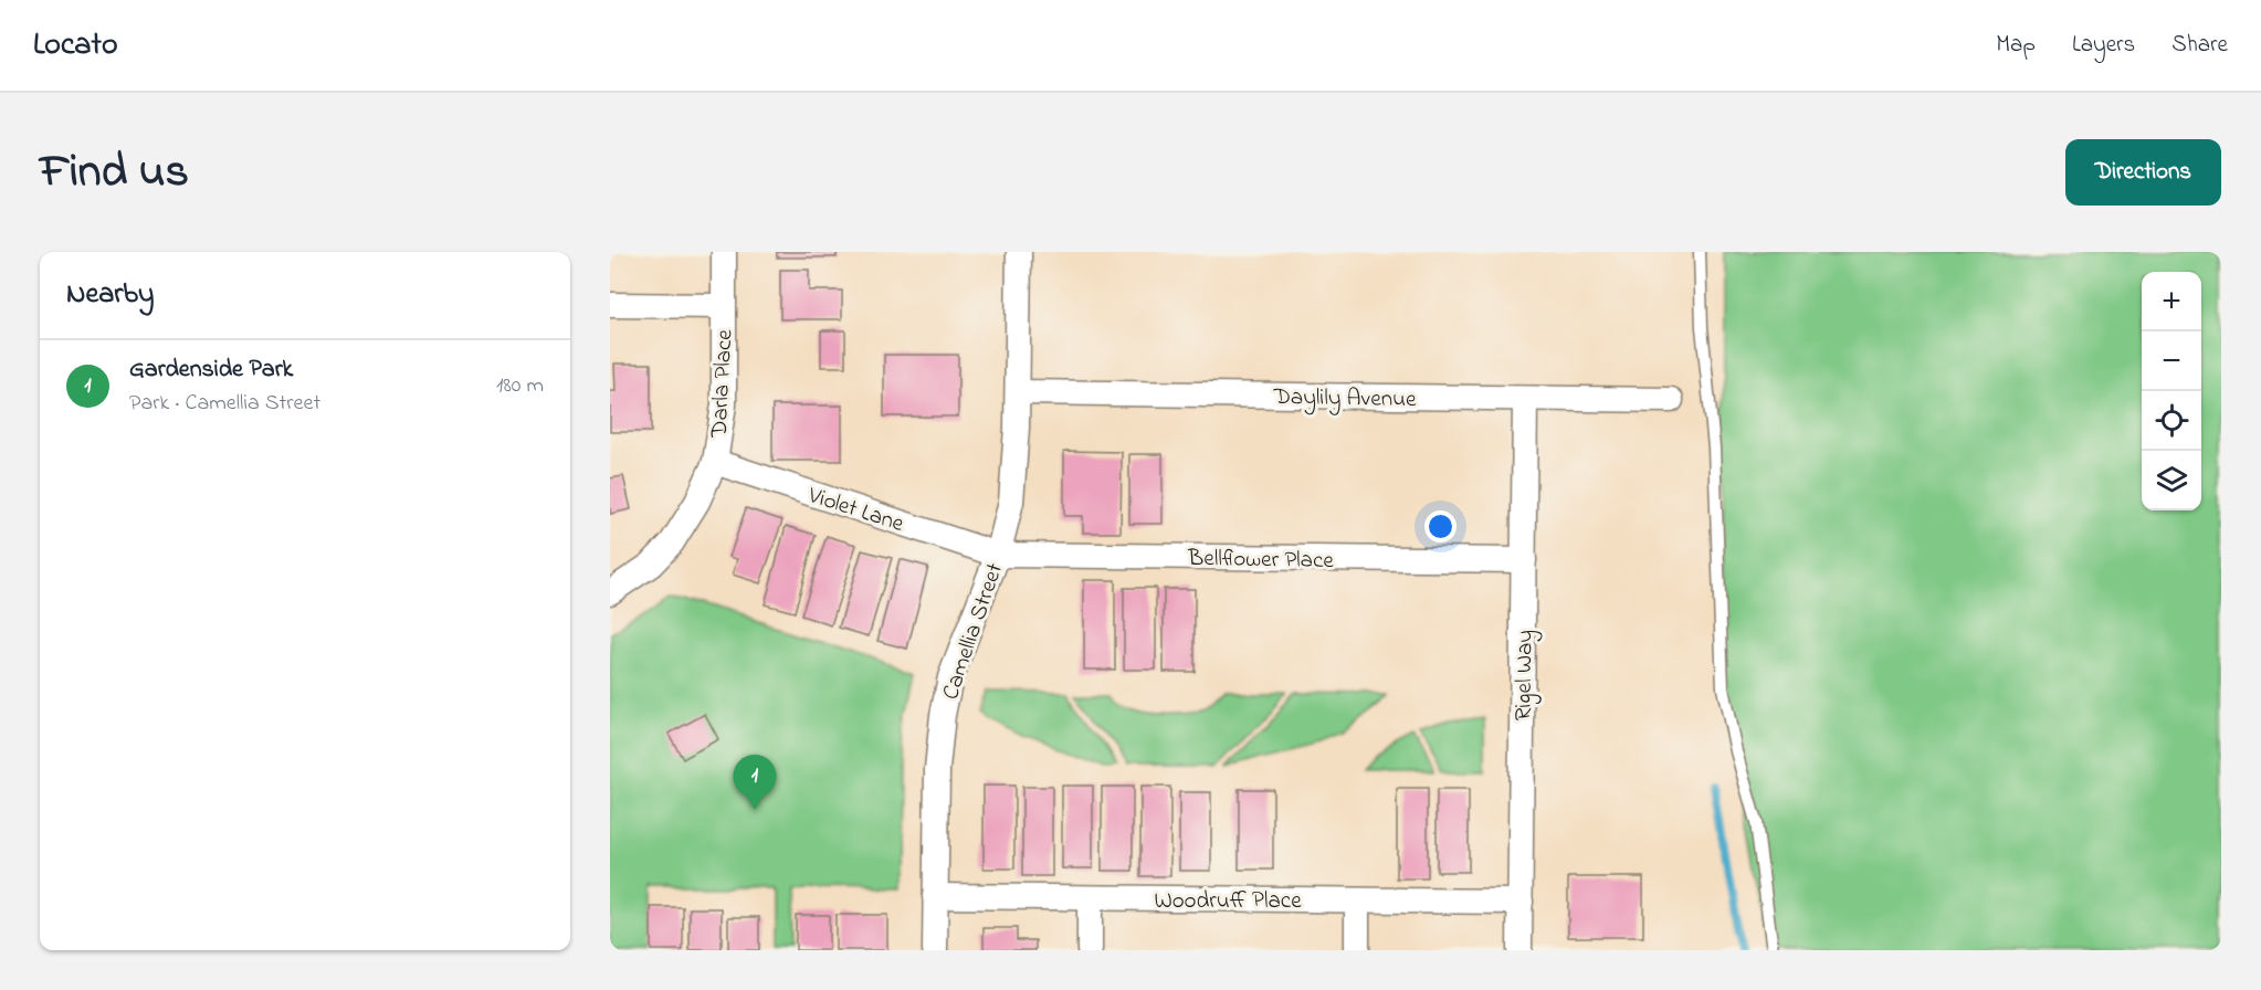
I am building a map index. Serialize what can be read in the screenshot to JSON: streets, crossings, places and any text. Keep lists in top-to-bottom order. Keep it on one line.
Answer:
{"streets":{"street":["Darla Place","Daylily Avenue","Violet Lane","Bellflower Place","Camellia Street","Rigel Way","Woodruff Place"]},"crossings":[["Darla Place","Violet Lane"],["Daylily Avenue","Camellia Street"],["Daylily Avenue","Rigel Way"],["Violet Lane","Bellflower Place"],["Violet Lane","Camellia Street"],["Bellflower Place","Camellia Street"],["Bellflower Place","Rigel Way"],["Camellia Street","Woodruff Place"],["Rigel Way","Woodruff Place"]],"page":{"header":"Locato","nav":["Map","Layers","Share"],"title":"Find us","buttons":"Directions","heading":"Nearby","map_buttons":["+","−"],"list":[{"mark":"1","name":"Gardenside Park","note":"Park · Camellia Street","value":"180 m"}],"pins":"1"}}
